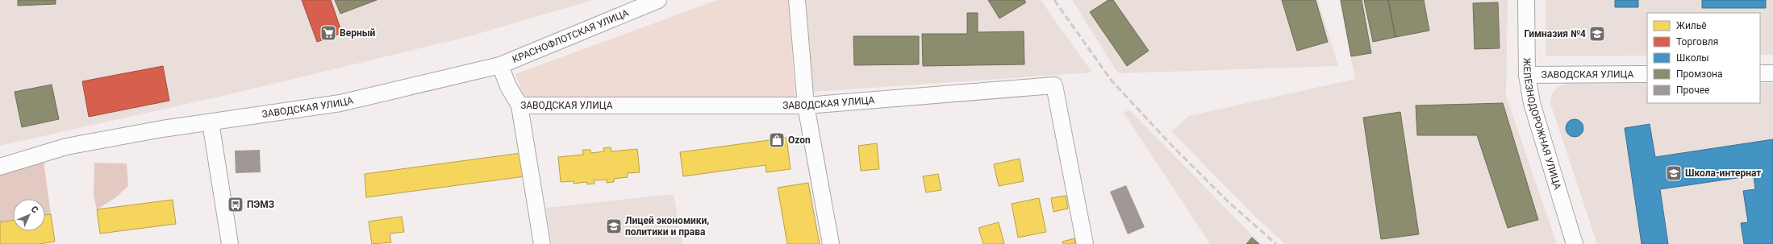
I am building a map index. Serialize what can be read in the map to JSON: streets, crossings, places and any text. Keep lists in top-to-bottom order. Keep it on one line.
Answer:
{"streets":{"street":["КРАСНОФЛОТСКАЯ УЛИЦА","ЗАВОДСКАЯ УЛИЦА","ЖЕЛЕЗНОДОРОЖНАЯ УЛИЦА"]},"crossings":[["КРАСНОФЛОТСКАЯ УЛИЦА","ЗАВОДСКАЯ УЛИЦА"],["ЗАВОДСКАЯ УЛИЦА","ЖЕЛЕЗНОДОРОЖНАЯ УЛИЦА"]],"places":{"supermarket":["Верный"],"school or university":["Гимназия №4","Школа-интернат","Лицей экономики, политики и права"],"shop":["Ozon"],"bus stop":["ПЭМЗ"]},"legend":["Жильё","Торговля","Школы","Промзона","Прочее"],"north":"top right"}
